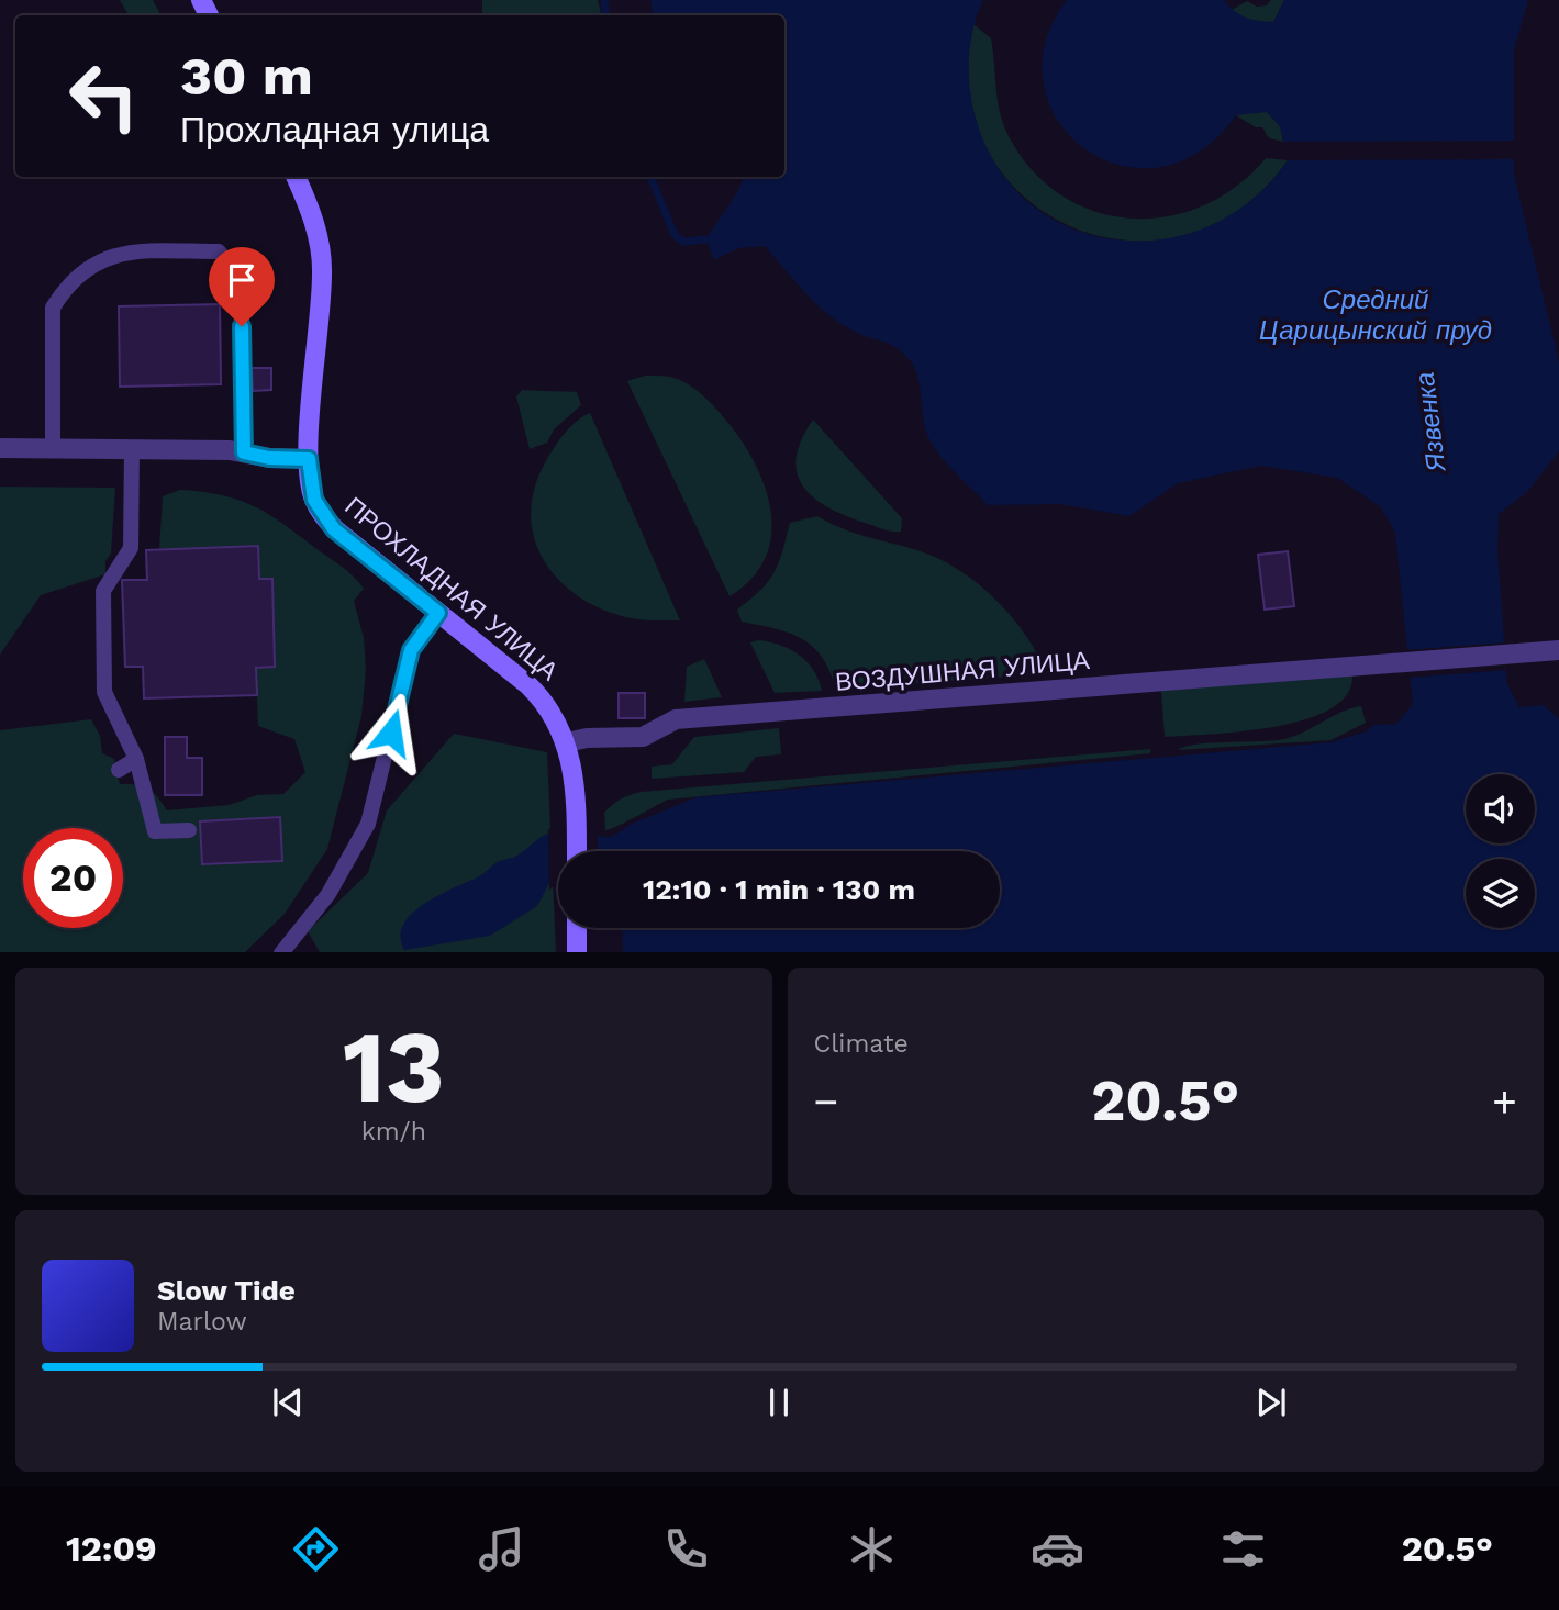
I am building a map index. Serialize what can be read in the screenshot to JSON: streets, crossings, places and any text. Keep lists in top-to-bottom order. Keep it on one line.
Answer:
{"streets":{"main road":["ПРОХЛАДНАЯ УЛИЦА"],"street":["ВОЗДУШНАЯ УЛИЦА"]},"crossings":[["ПРОХЛАДНАЯ УЛИЦА","ВОЗДУШНАЯ УЛИЦА"]],"water":["Средний Царицынский пруд","Язвенка"],"page":{"turn":["30 m","Прохладная улица"],"limit":"20","trip":"12:10 · 1 min · 130 m","tile":[["13","km/h"],"Climate"],"heat":["−","20.5°","+"],"song":["Slow Tide","Marlow"],"tabs":["12:09","20.5°"]}}
